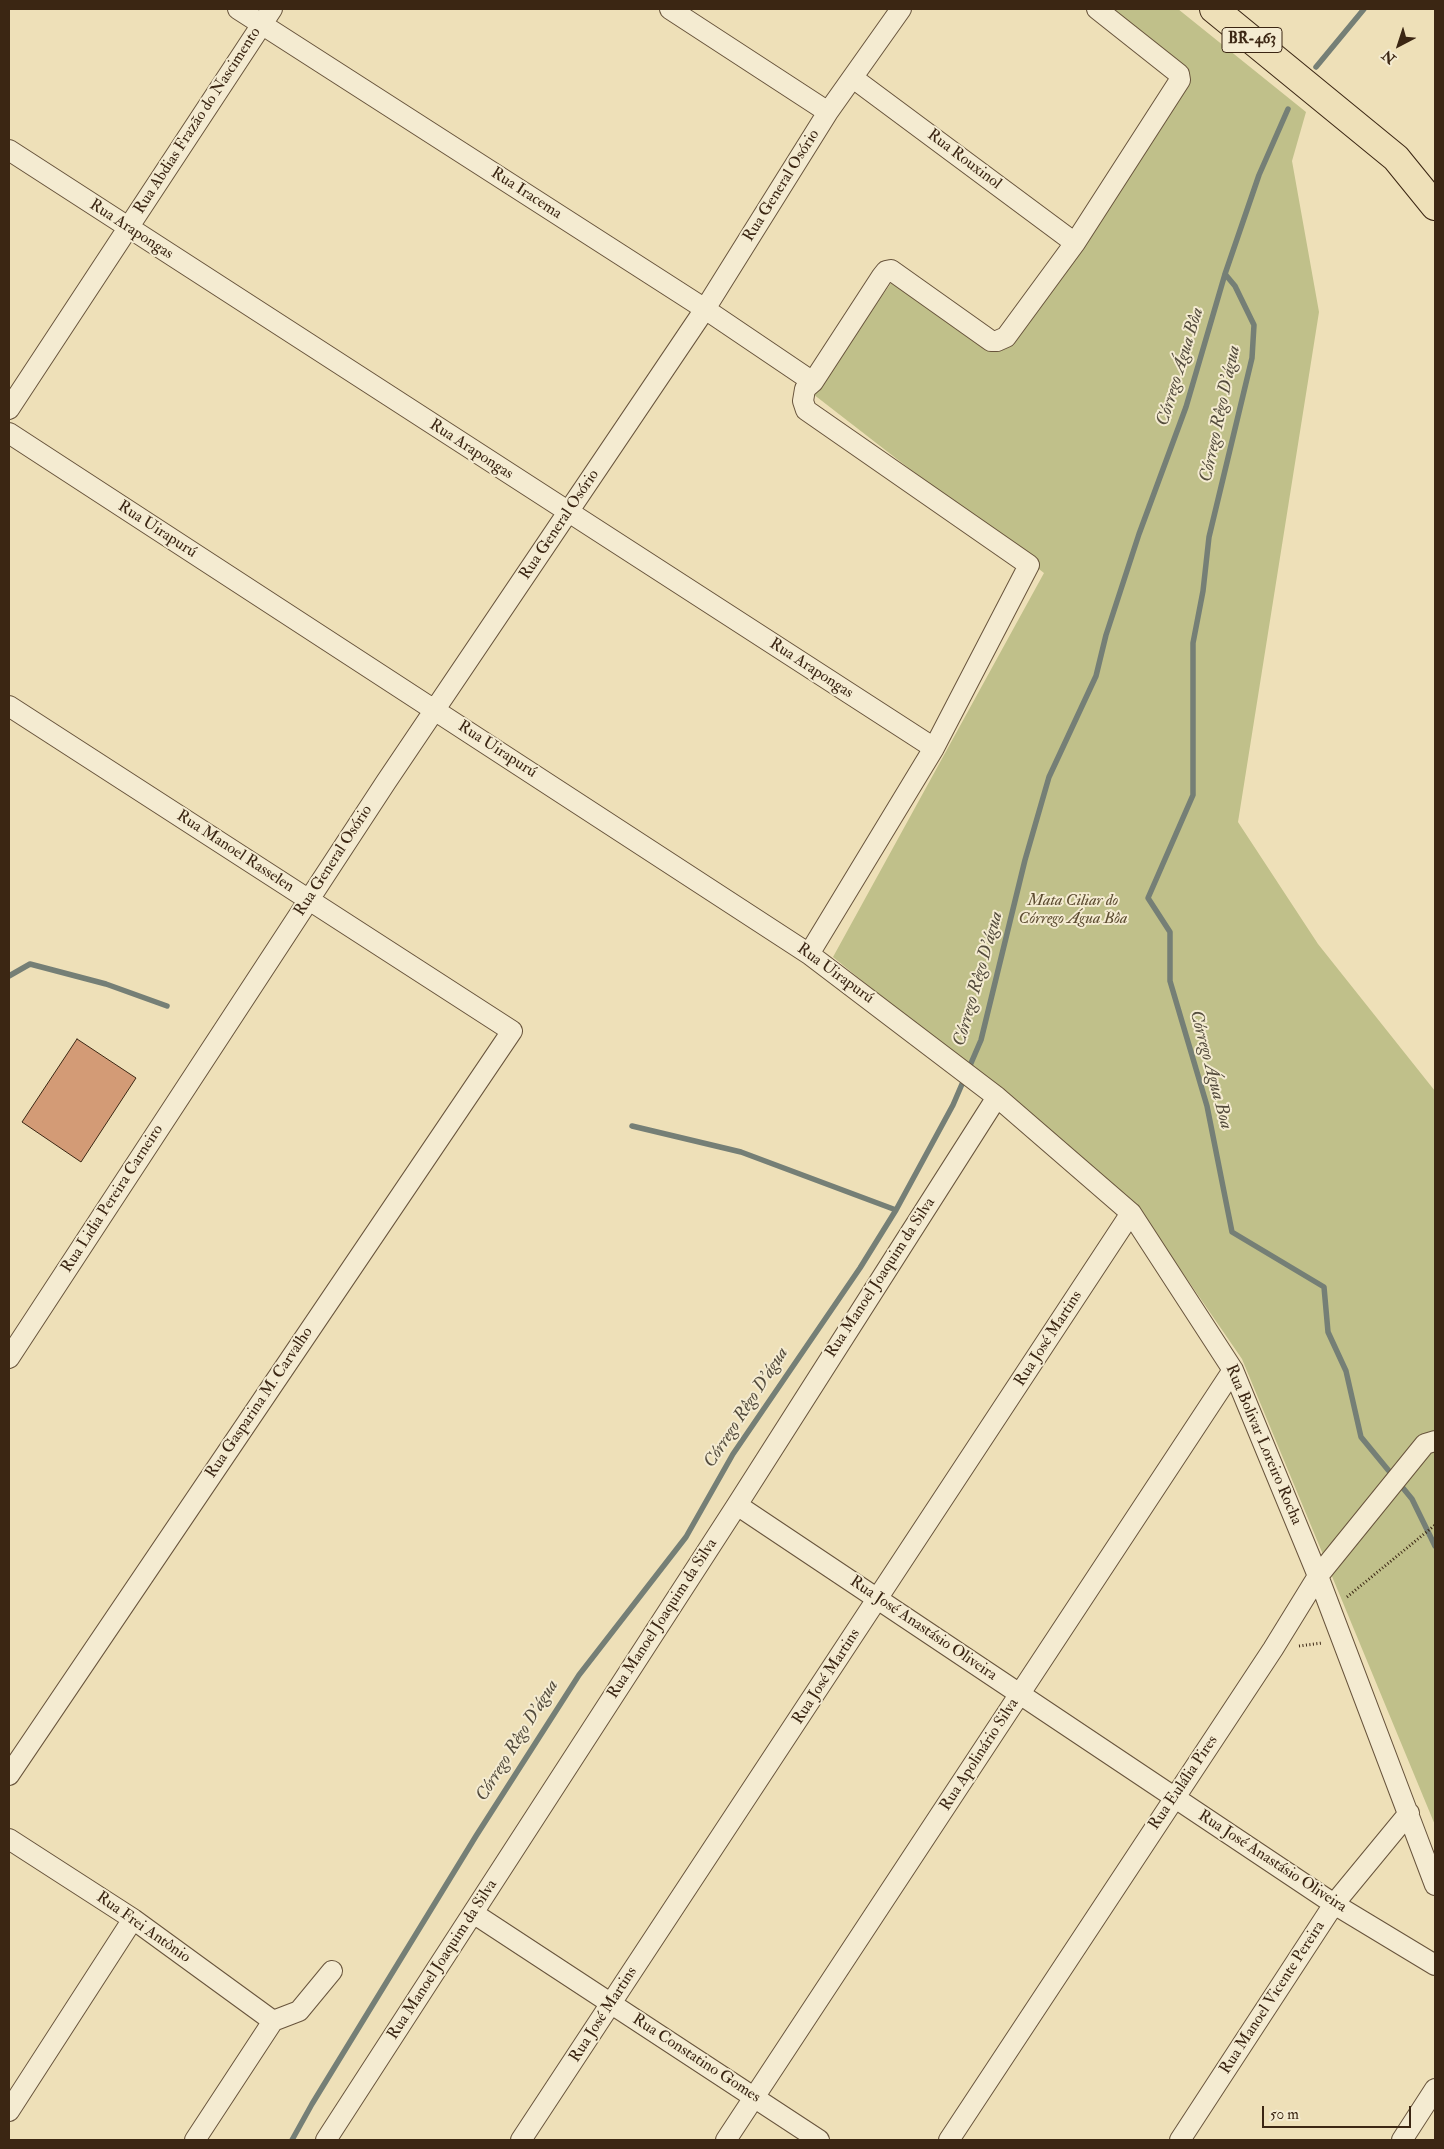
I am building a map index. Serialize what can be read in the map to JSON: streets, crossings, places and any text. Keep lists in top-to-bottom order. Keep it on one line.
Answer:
{"streets":{"highway":["BR-463"],"street":["Rua Abdias Frazão do Nascimento","Rua Rouxinol","Rua General Osório","Rua Iracema","Rua Arapongas","Rua Uirapurú","Rua Manoel Rasselen","Rua Lidia Pereira Carneiro","Rua Manoel Joaquim da Silva","Rua José Martins","Rua Gasparina M. Carvalho","Rua Bolivar Loreiro Rocha","Rua José Anastásio Oliveira","Rua Apolinário Silva","Rua Eulália Pires","Rua Frei Antônio","Rua Manoel Vicente Pereira","Rua Constatino Gomes"]},"crossings":[["Rua Abdias Frazão do Nascimento","Rua Iracema"],["Rua Abdias Frazão do Nascimento","Rua Arapongas"],["Rua Rouxinol","Rua General Osório"],["Rua General Osório","Rua Iracema"],["Rua General Osório","Rua Arapongas"],["Rua General Osório","Rua Uirapurú"],["Rua General Osório","Rua Manoel Rasselen"],["Rua General Osório","Rua Lidia Pereira Carneiro"],["Rua Uirapurú","Rua Bolivar Loreiro Rocha"],["Rua Manoel Rasselen","Rua Gasparina M. Carvalho"],["Rua Manoel Joaquim da Silva","Rua Bolivar Loreiro Rocha"],["Rua Manoel Joaquim da Silva","Rua José Anastásio Oliveira"],["Rua Manoel Joaquim da Silva","Rua Constatino Gomes"],["Rua José Martins","Rua Bolivar Loreiro Rocha"],["Rua José Martins","Rua José Anastásio Oliveira"],["Rua José Martins","Rua Constatino Gomes"],["Rua Bolivar Loreiro Rocha","Rua Apolinário Silva"],["Rua Bolivar Loreiro Rocha","Rua Eulália Pires"],["Rua Bolivar Loreiro Rocha","Rua Manoel Vicente Pereira"],["Rua José Anastásio Oliveira","Rua Apolinário Silva"],["Rua José Anastásio Oliveira","Rua Eulália Pires"],["Rua José Anastásio Oliveira","Rua Manoel Vicente Pereira"],["Rua Apolinário Silva","Rua Constatino Gomes"]],"water":["Córrego Água Bôa","Córrego Rêgo D'água","Córrego Água Boa"],"parks":["Mata Ciliar do Córrego Água Bôa"],"scale_bar":"50 m","north":"bottom left"}
